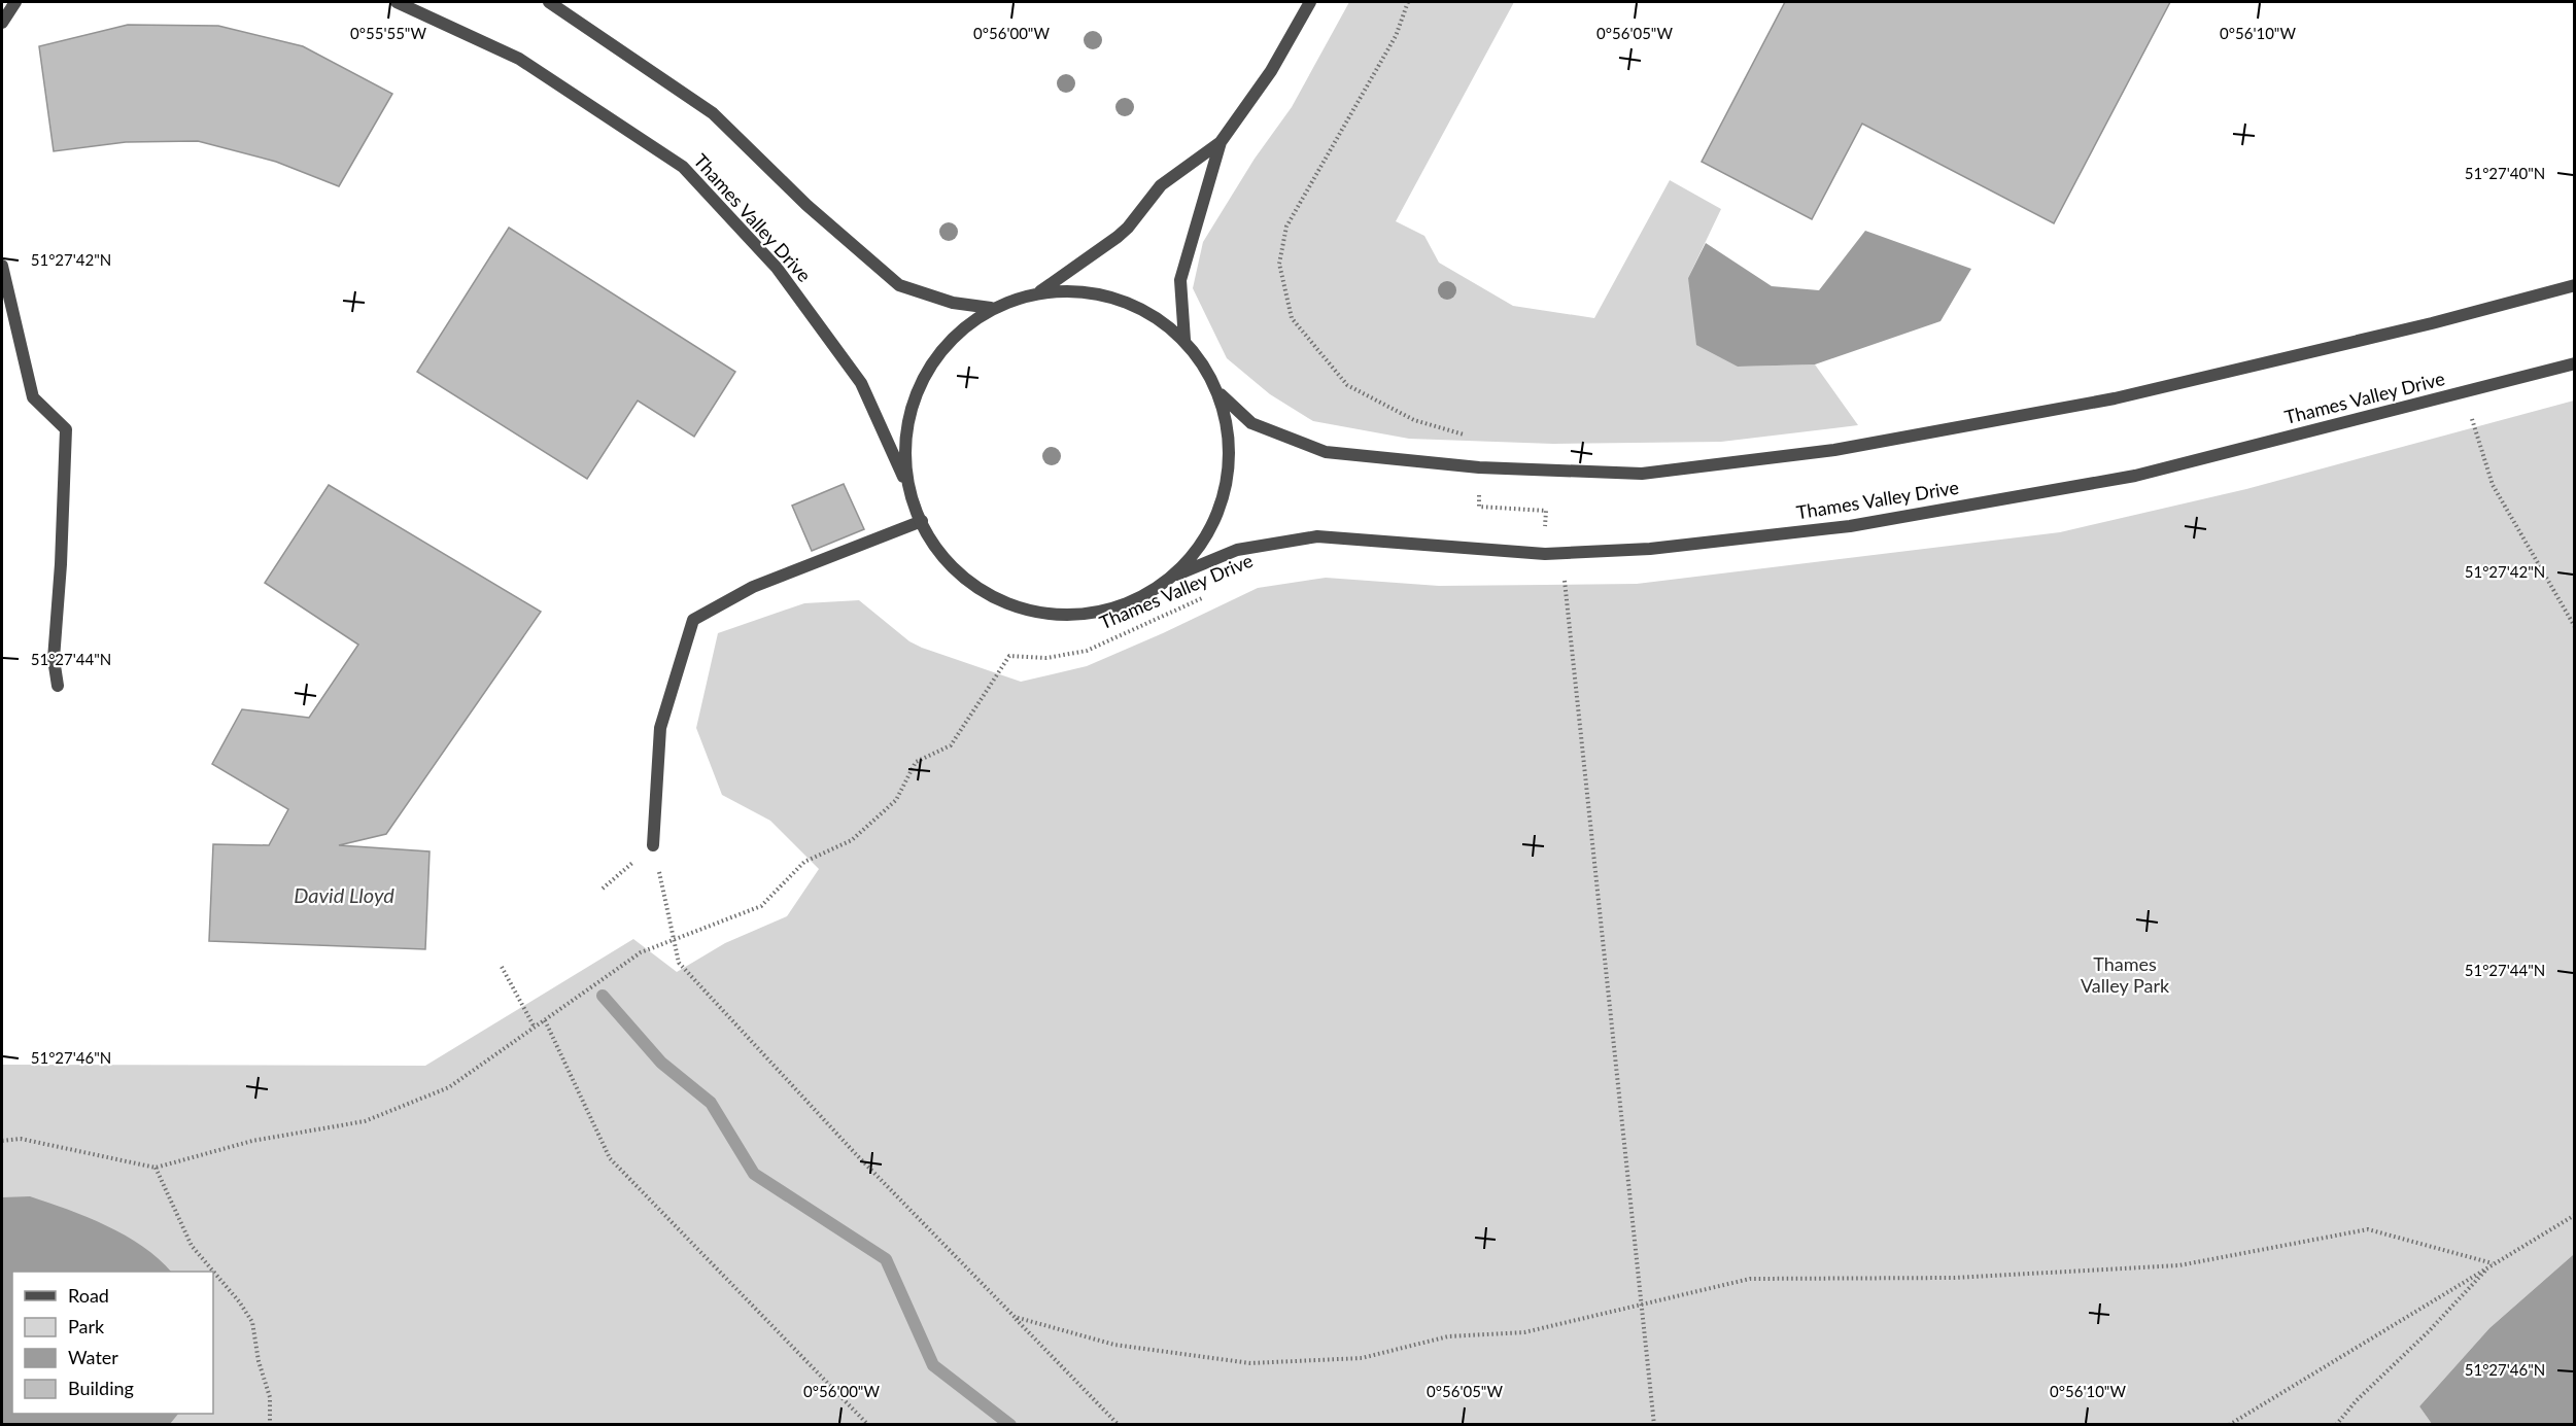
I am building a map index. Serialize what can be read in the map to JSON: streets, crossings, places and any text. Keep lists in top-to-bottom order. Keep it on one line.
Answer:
{"streets":{"street":["Thames Valley Drive"]},"water":["David Lloyd"],"parks":["Thames Valley Park"],"legend":["Road","Park","Water","Building"],"coordinates":["0°55'55\"W","0°56'00\"W","0°56'05\"W","0°56'10\"W","51°27'40\"N","51°27'42\"N","51°27'44\"N","51°27'46\"N"]}
